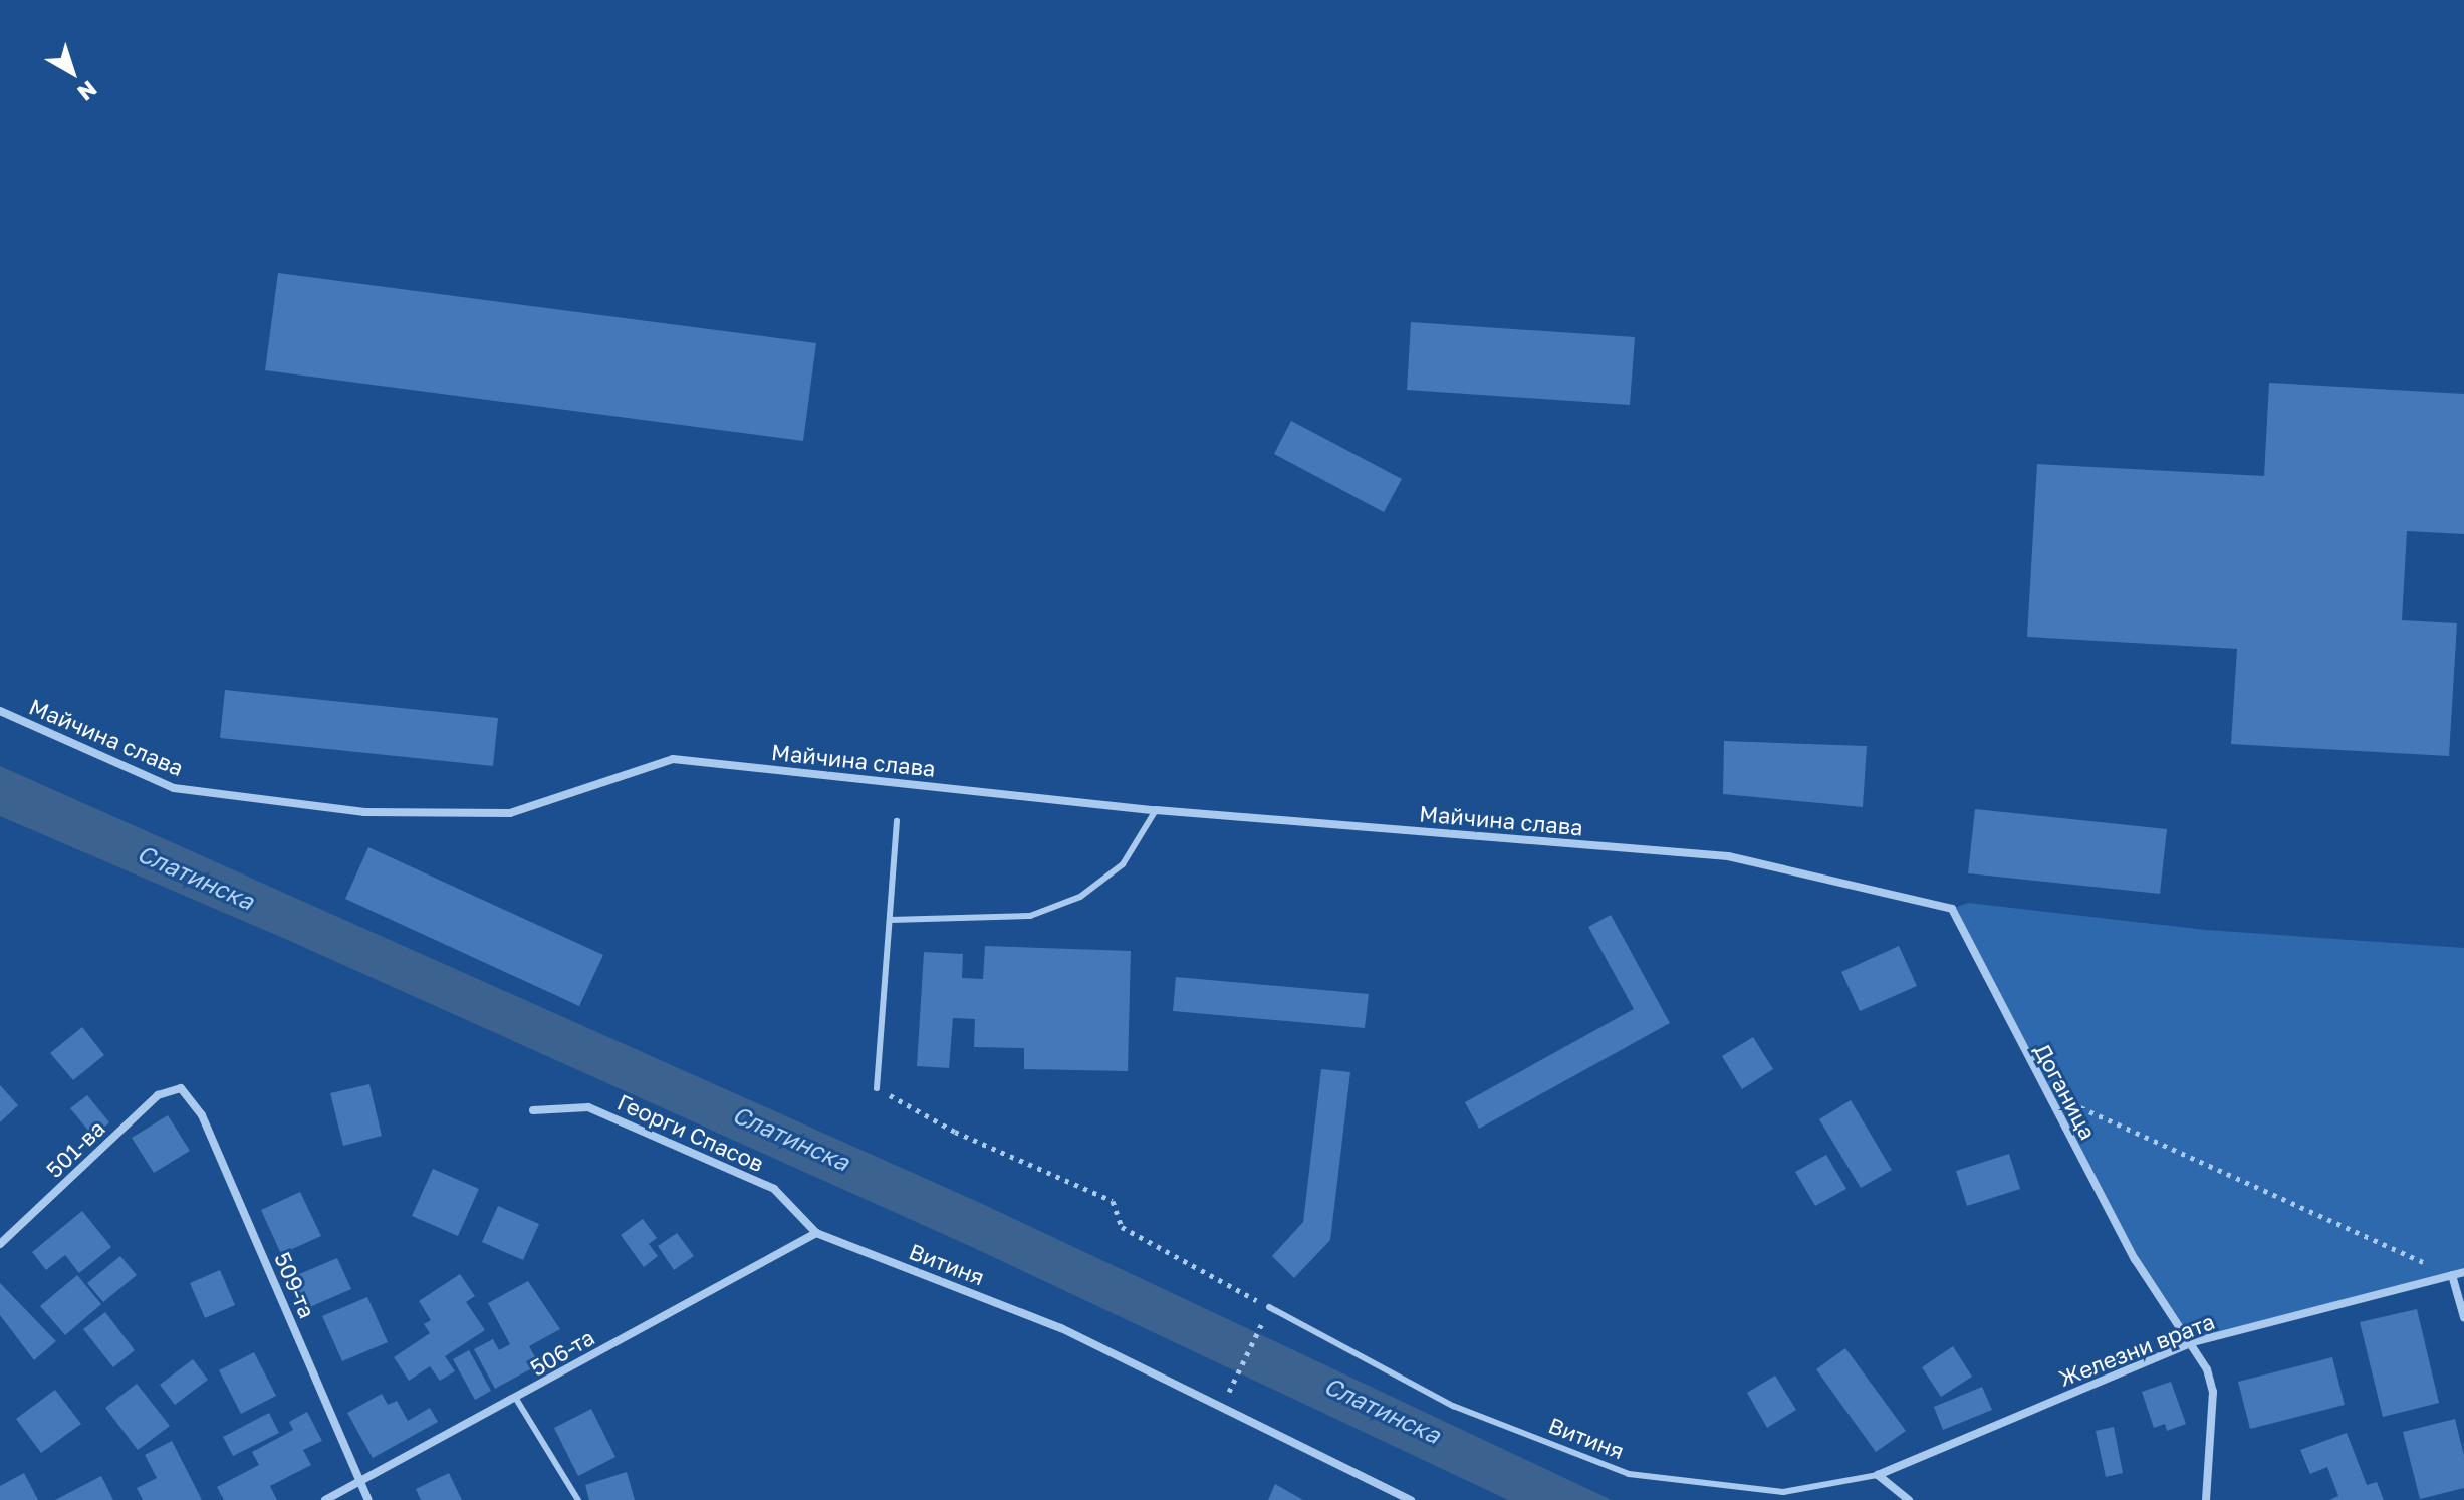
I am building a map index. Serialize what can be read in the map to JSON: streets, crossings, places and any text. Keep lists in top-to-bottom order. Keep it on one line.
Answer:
{"streets":{"street":["Майчина слава","Доганица","Георги Спасов","501-ва","Витиня","509-та","Железни врата","506-та"]},"crossings":[["Майчина слава","Доганица"],["Доганица","Железни врата"],["Георги Спасов","Витиня"],["Георги Спасов","506-та"],["501-ва","509-та"],["Витиня","Железни врата"],["Витиня","506-та"],["509-та","506-та"]],"water":["Слатинска"],"north":"bottom right"}
